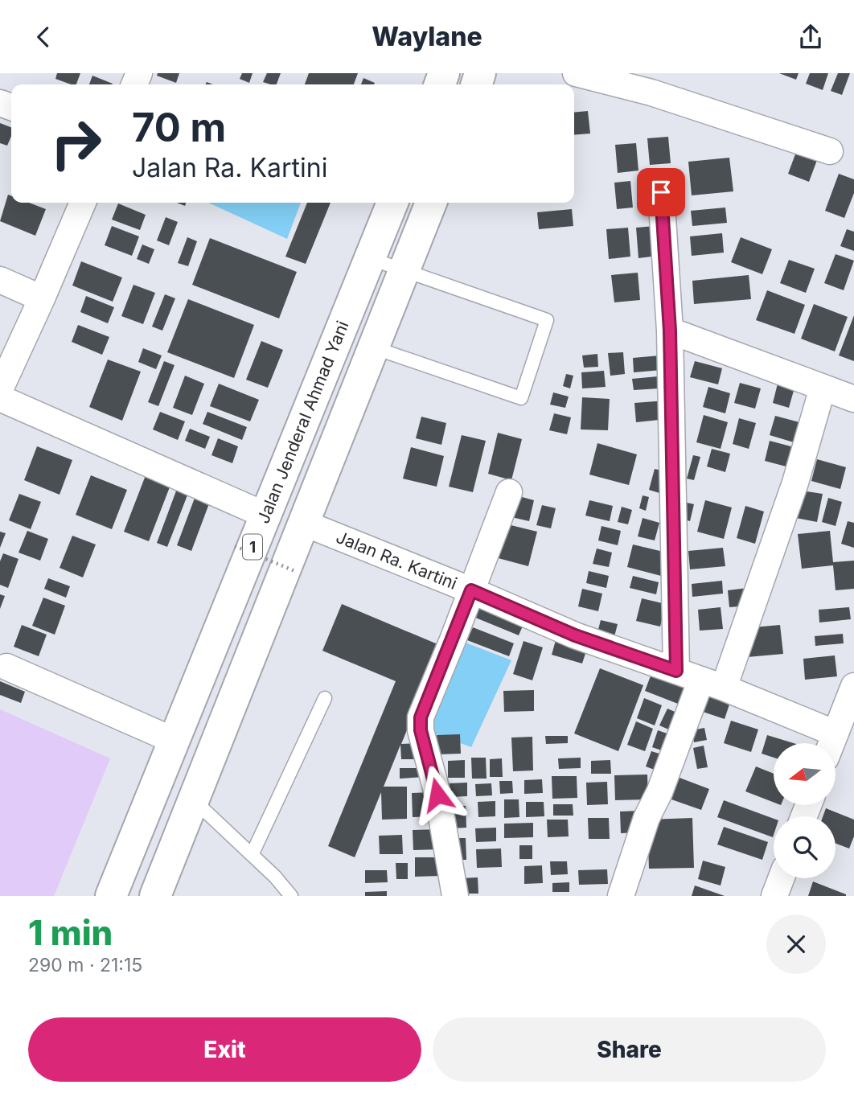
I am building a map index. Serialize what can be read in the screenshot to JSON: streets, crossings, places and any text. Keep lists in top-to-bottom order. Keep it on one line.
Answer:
{"streets":{"main road":["Jalan Jenderal Ahmad Yani","1"],"street":["Jalan Ra. Kartini"]},"crossings":[["1","Jalan Ra. Kartini"]],"north":"left","page":{"header":"Waylane","turn":["70 m","Jalan Ra. Kartini"],"heading":["1 min","290 m · 21:15"],"buttons":["Exit","Share"]}}
